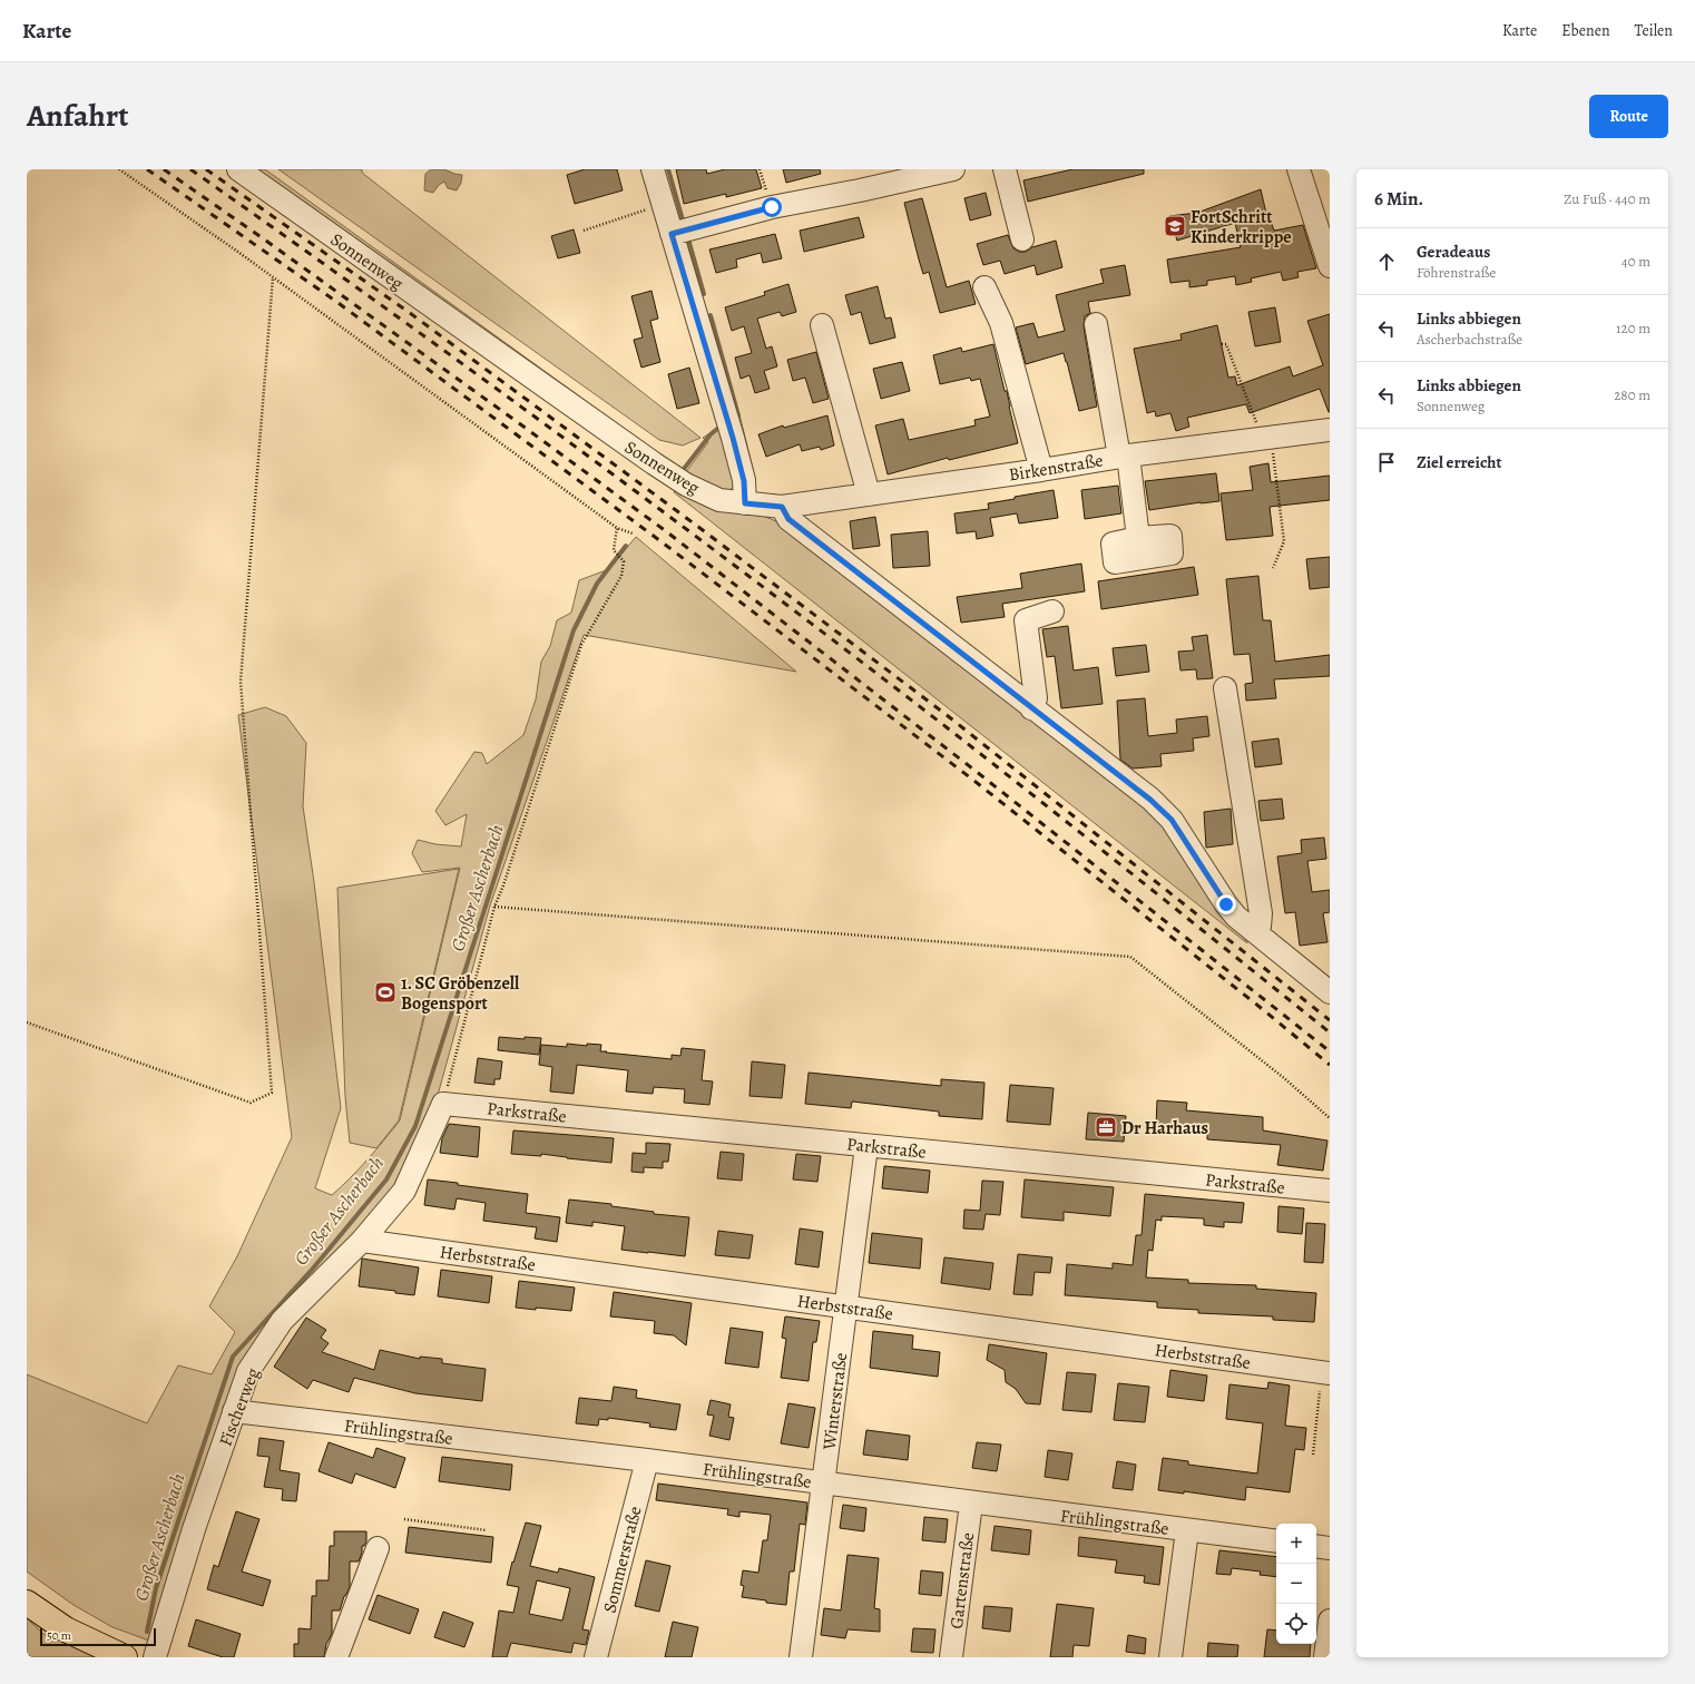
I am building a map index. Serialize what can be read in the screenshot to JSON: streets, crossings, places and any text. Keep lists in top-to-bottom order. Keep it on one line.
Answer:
{"streets":{"street":["Sonnenweg","Birkenstraße","Parkstraße","Herbststraße","Winterstraße","Fischerweg","Frühlingstraße","Sommerstraße","Gartenstraße"]},"crossings":[["Sonnenweg","Birkenstraße"],["Parkstraße","Winterstraße"],["Parkstraße","Fischerweg"],["Herbststraße","Winterstraße"],["Herbststraße","Fischerweg"],["Winterstraße","Frühlingstraße"],["Fischerweg","Frühlingstraße"],["Frühlingstraße","Sommerstraße"],["Frühlingstraße","Gartenstraße"]],"water":["Großer Ascherbach"],"places":{"school or university":["FortSchritt Kinderkrippe"],"sports":["1. SC Gröbenzell Bogensport"],"office":["Dr Harhaus"]},"scale_bar":"50 m","page":{"header":"Karte","nav":["Karte","Ebenen","Teilen"],"title":"Anfahrt","buttons":"Route","heading":["6 Min.","Zu Fuß · 440 m"],"list":[["Geradeaus","Föhrenstraße","40 m"],["Links abbiegen","Ascherbachstraße","120 m"],["Links abbiegen","Sonnenweg","280 m"],"Ziel erreicht"],"map_buttons":["+","−"],"scale":"50 m"}}
